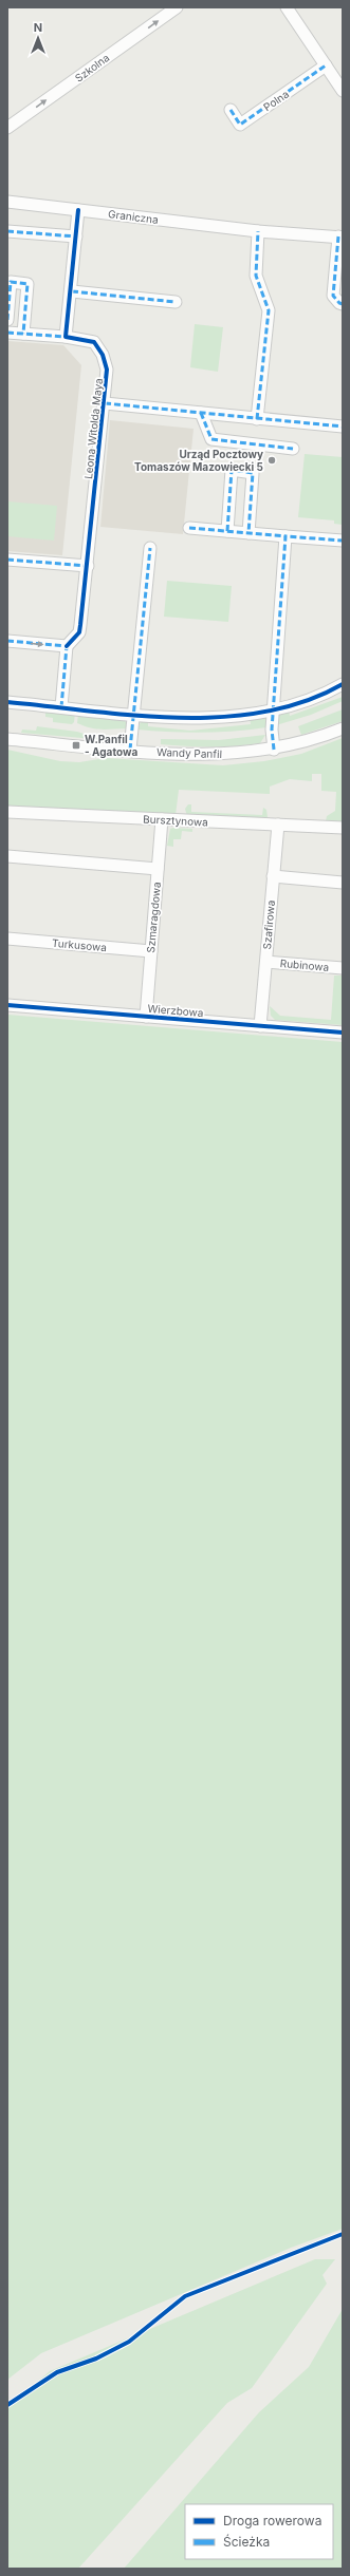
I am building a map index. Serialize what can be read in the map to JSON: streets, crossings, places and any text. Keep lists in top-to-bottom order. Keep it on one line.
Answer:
{"streets":{"street":["Szkolna","Polna","Graniczna","Leona Witolda Maya","Wandy Panfil","Bursztynowa","Szmaragdowa","Szafirowa","Turkusowa","Rubinowa","Wierzbowa"]},"crossings":[["Bursztynowa","Szmaragdowa"],["Bursztynowa","Szafirowa"],["Szmaragdowa","Turkusowa"],["Szmaragdowa","Wierzbowa"],["Szafirowa","Rubinowa"],["Szafirowa","Wierzbowa"]],"one_way":["Szkolna"],"places":{"other":["Urząd Pocztowy Tomaszów Mazowiecki 5"],"transit":["W.Panfil - Agatowa"]},"legend":["Droga rowerowa","Ścieżka"],"north":"top"}
